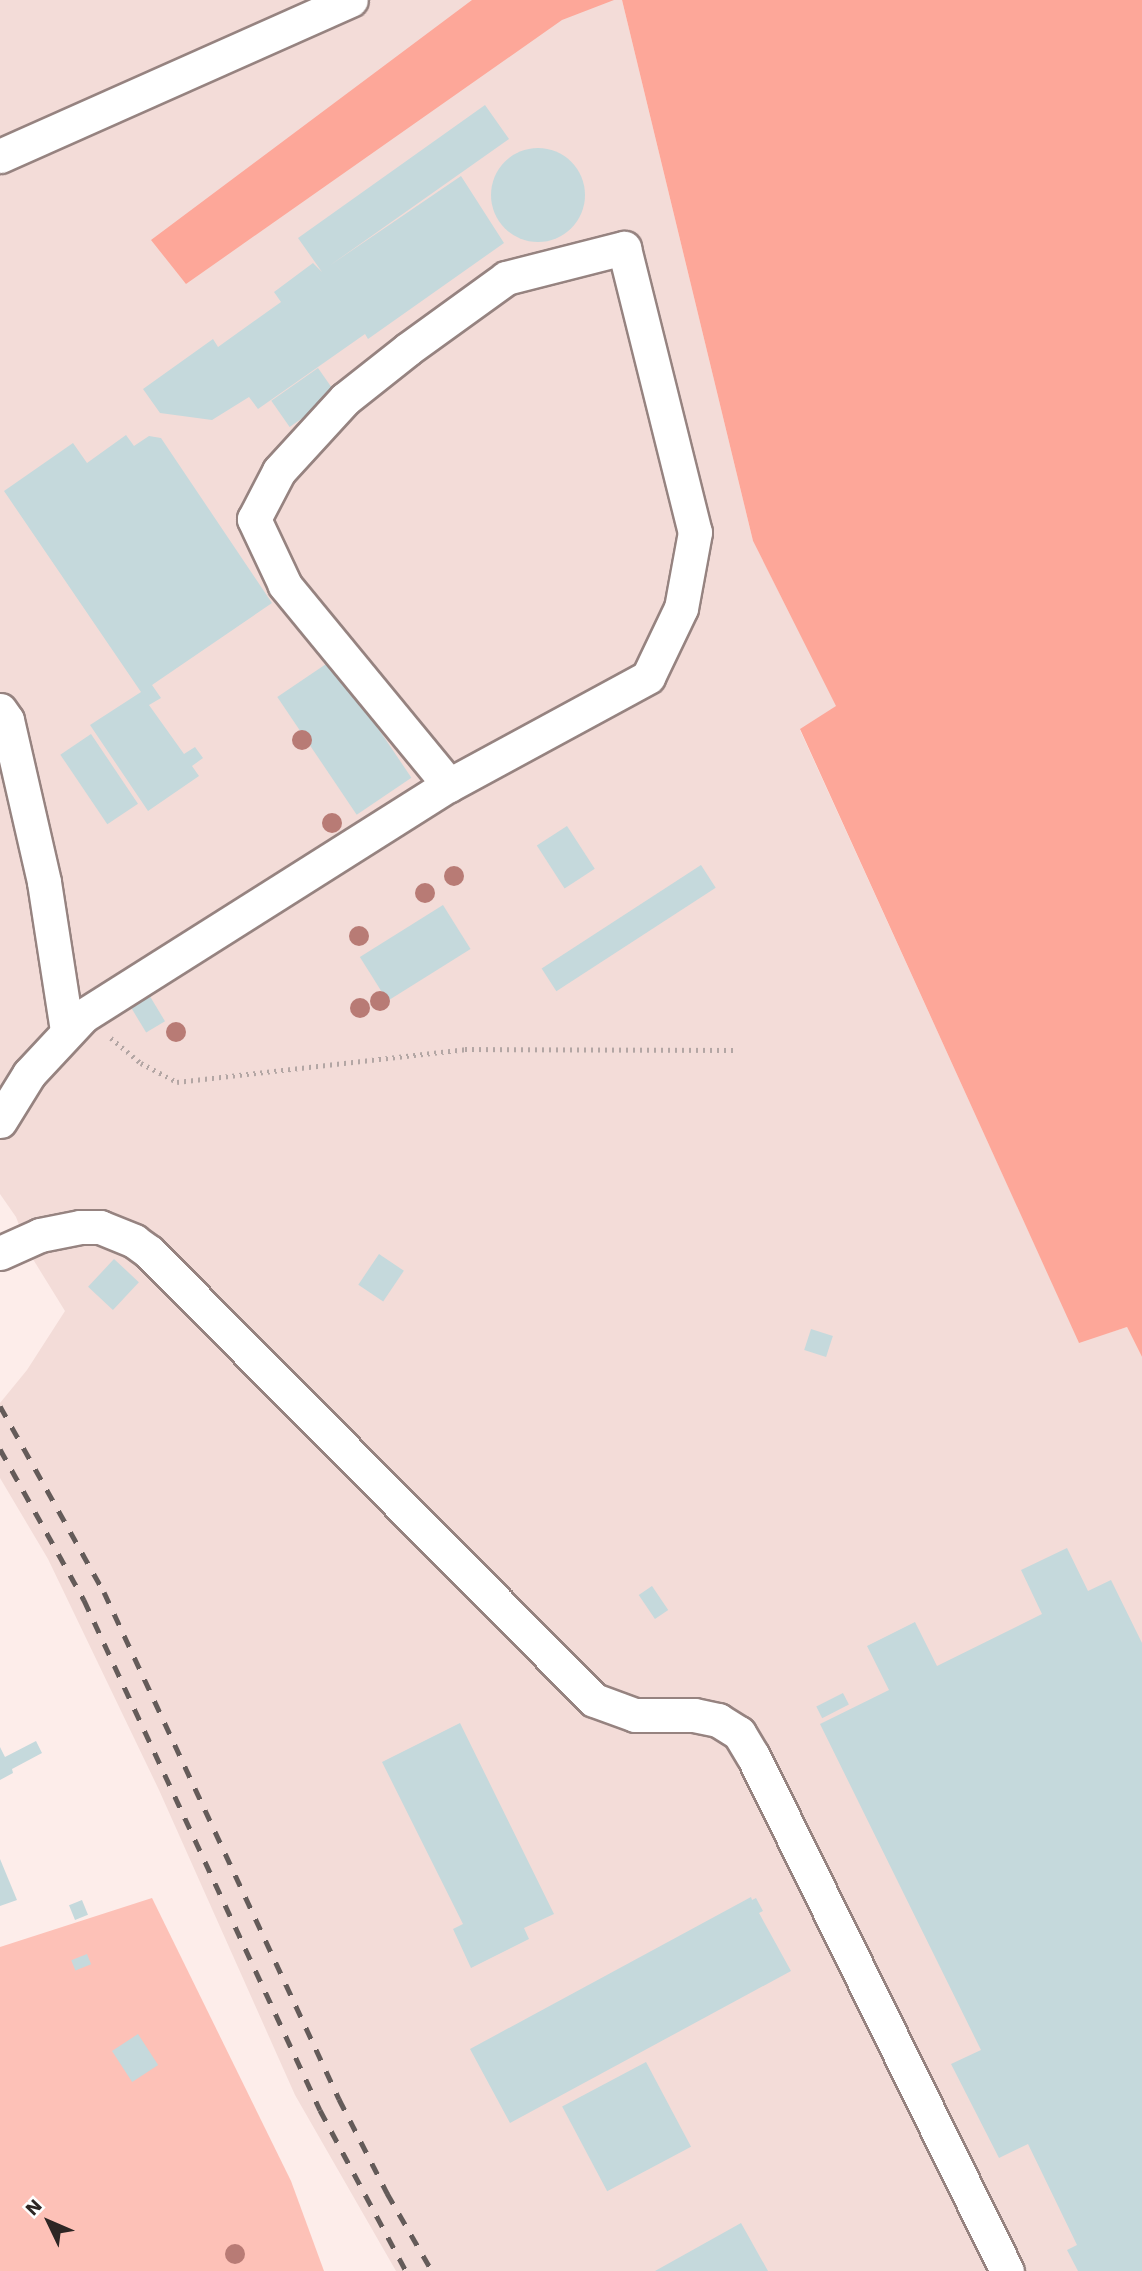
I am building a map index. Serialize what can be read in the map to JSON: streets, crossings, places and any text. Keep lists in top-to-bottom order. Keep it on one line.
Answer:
{"north":"top left"}
